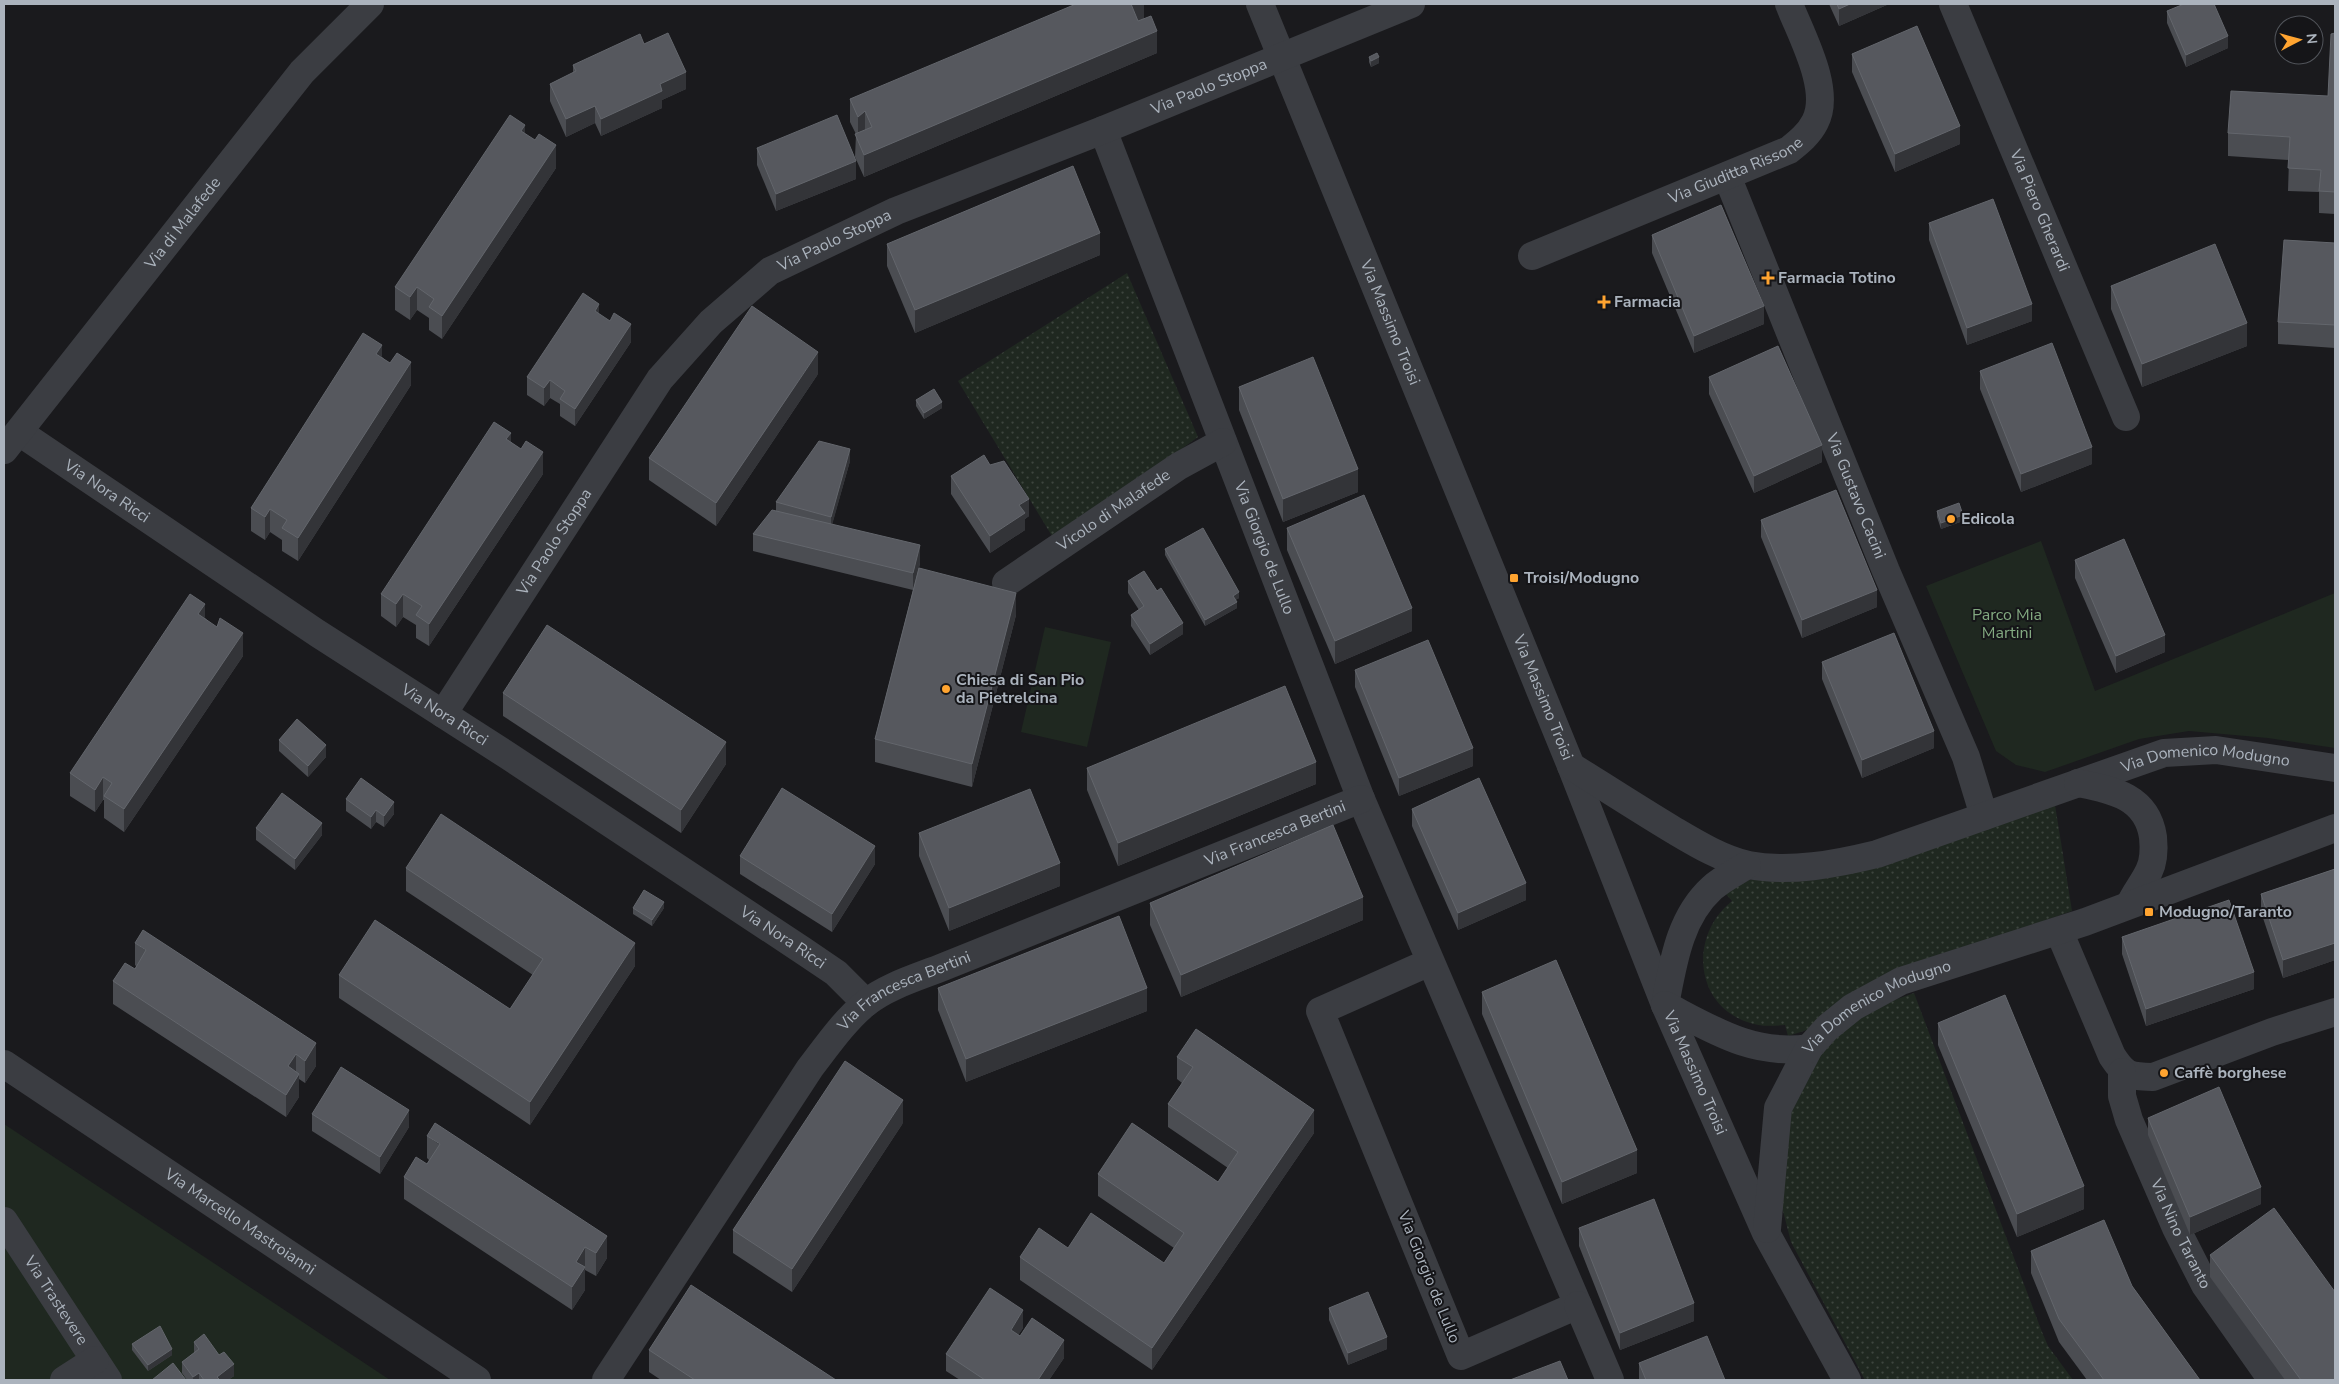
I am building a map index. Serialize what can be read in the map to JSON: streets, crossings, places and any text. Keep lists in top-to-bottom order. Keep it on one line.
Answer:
{"streets":{"street":["Via Paolo Stoppa","Via Giuditta Rissone","Via Piero Gherardi","Via di Malafede","Via Massimo Troisi","Via Nora Ricci","Via Gustavo Cacini","Vicolo di Malafede","Via Giorgio de Lullo","Via Domenico Modugno","Via Francesca Bertini","Via Marcello Mastroianni","Via Nino Taranto","Via Trastevere"]},"crossings":[["Via Paolo Stoppa","Via Massimo Troisi"],["Via Paolo Stoppa","Via Nora Ricci"],["Via Paolo Stoppa","Via Giorgio de Lullo"],["Via Giuditta Rissone","Via Gustavo Cacini"],["Via di Malafede","Via Nora Ricci"],["Via Massimo Troisi","Via Domenico Modugno"],["Via Nora Ricci","Via Francesca Bertini"],["Via Gustavo Cacini","Via Domenico Modugno"],["Vicolo di Malafede","Via Giorgio de Lullo"],["Via Giorgio de Lullo","Via Francesca Bertini"],["Via Domenico Modugno","Via Nino Taranto"]],"parks":["Parco Mia Martini"],"places":{"health":["Farmacia Totino","Farmacia"],"other":["Edicola","Chiesa di San Pio da Pietrelcina","Caffè borghese"],"transit":["Troisi/Modugno","Modugno/Taranto"]},"north":"right"}
